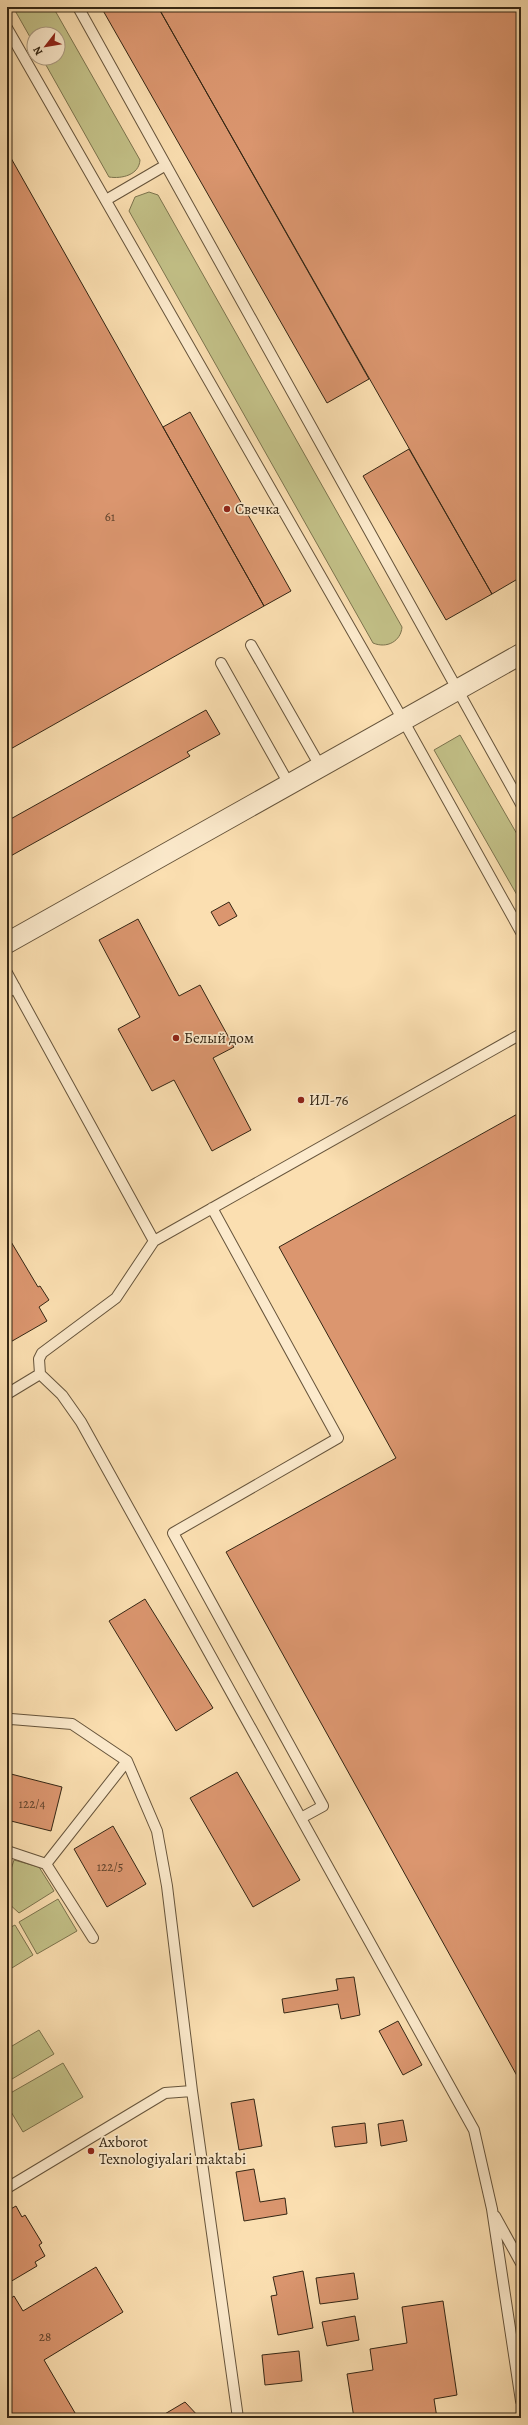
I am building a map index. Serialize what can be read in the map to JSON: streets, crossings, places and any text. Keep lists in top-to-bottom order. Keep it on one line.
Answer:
{"places":["Свечка","Белый дом","ИЛ-76","Axborot Texnologiyalari maktabi"],"house_numbers":["61","122/4","122/5","28"],"north":"bottom left"}
